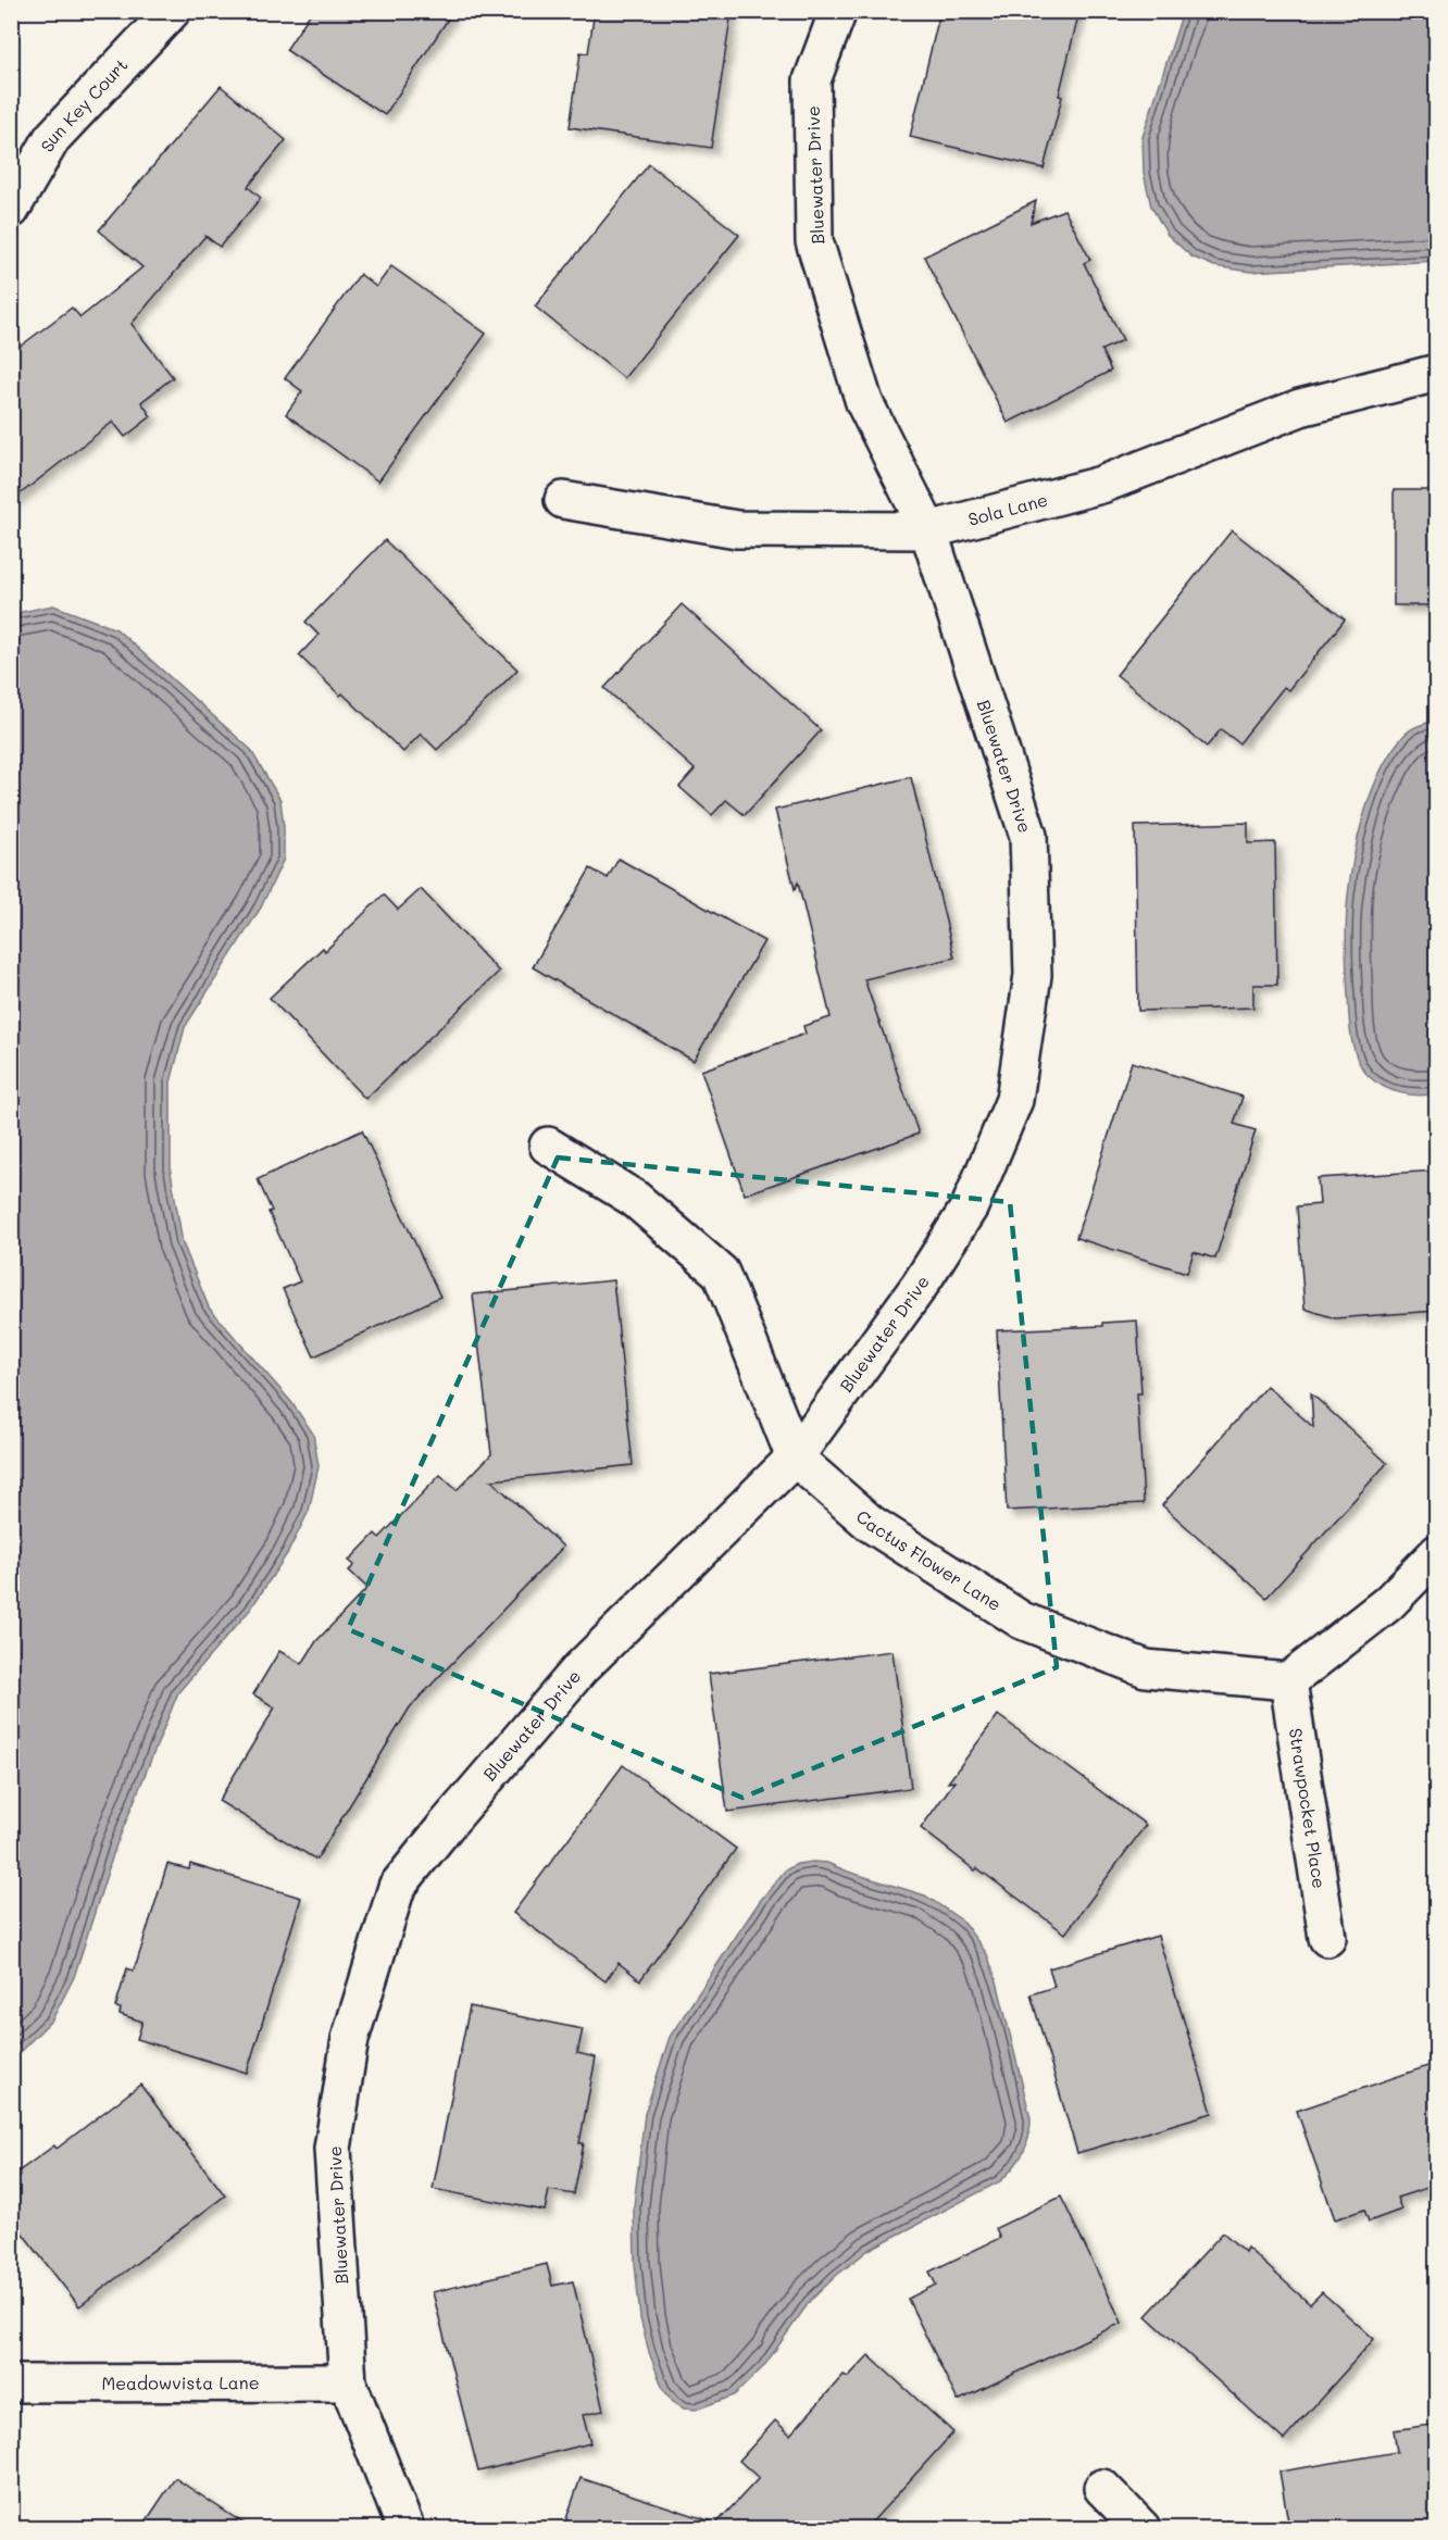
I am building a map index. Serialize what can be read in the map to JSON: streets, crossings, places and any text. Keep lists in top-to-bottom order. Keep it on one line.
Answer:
{"streets":{"street":["Sun Key Court","Bluewater Drive","Sola Lane","Cactus Flower Lane","Strawpocket Place","Meadowvista Lane"]},"crossings":[["Bluewater Drive","Sola Lane"],["Bluewater Drive","Cactus Flower Lane"],["Bluewater Drive","Meadowvista Lane"],["Cactus Flower Lane","Strawpocket Place"]]}
